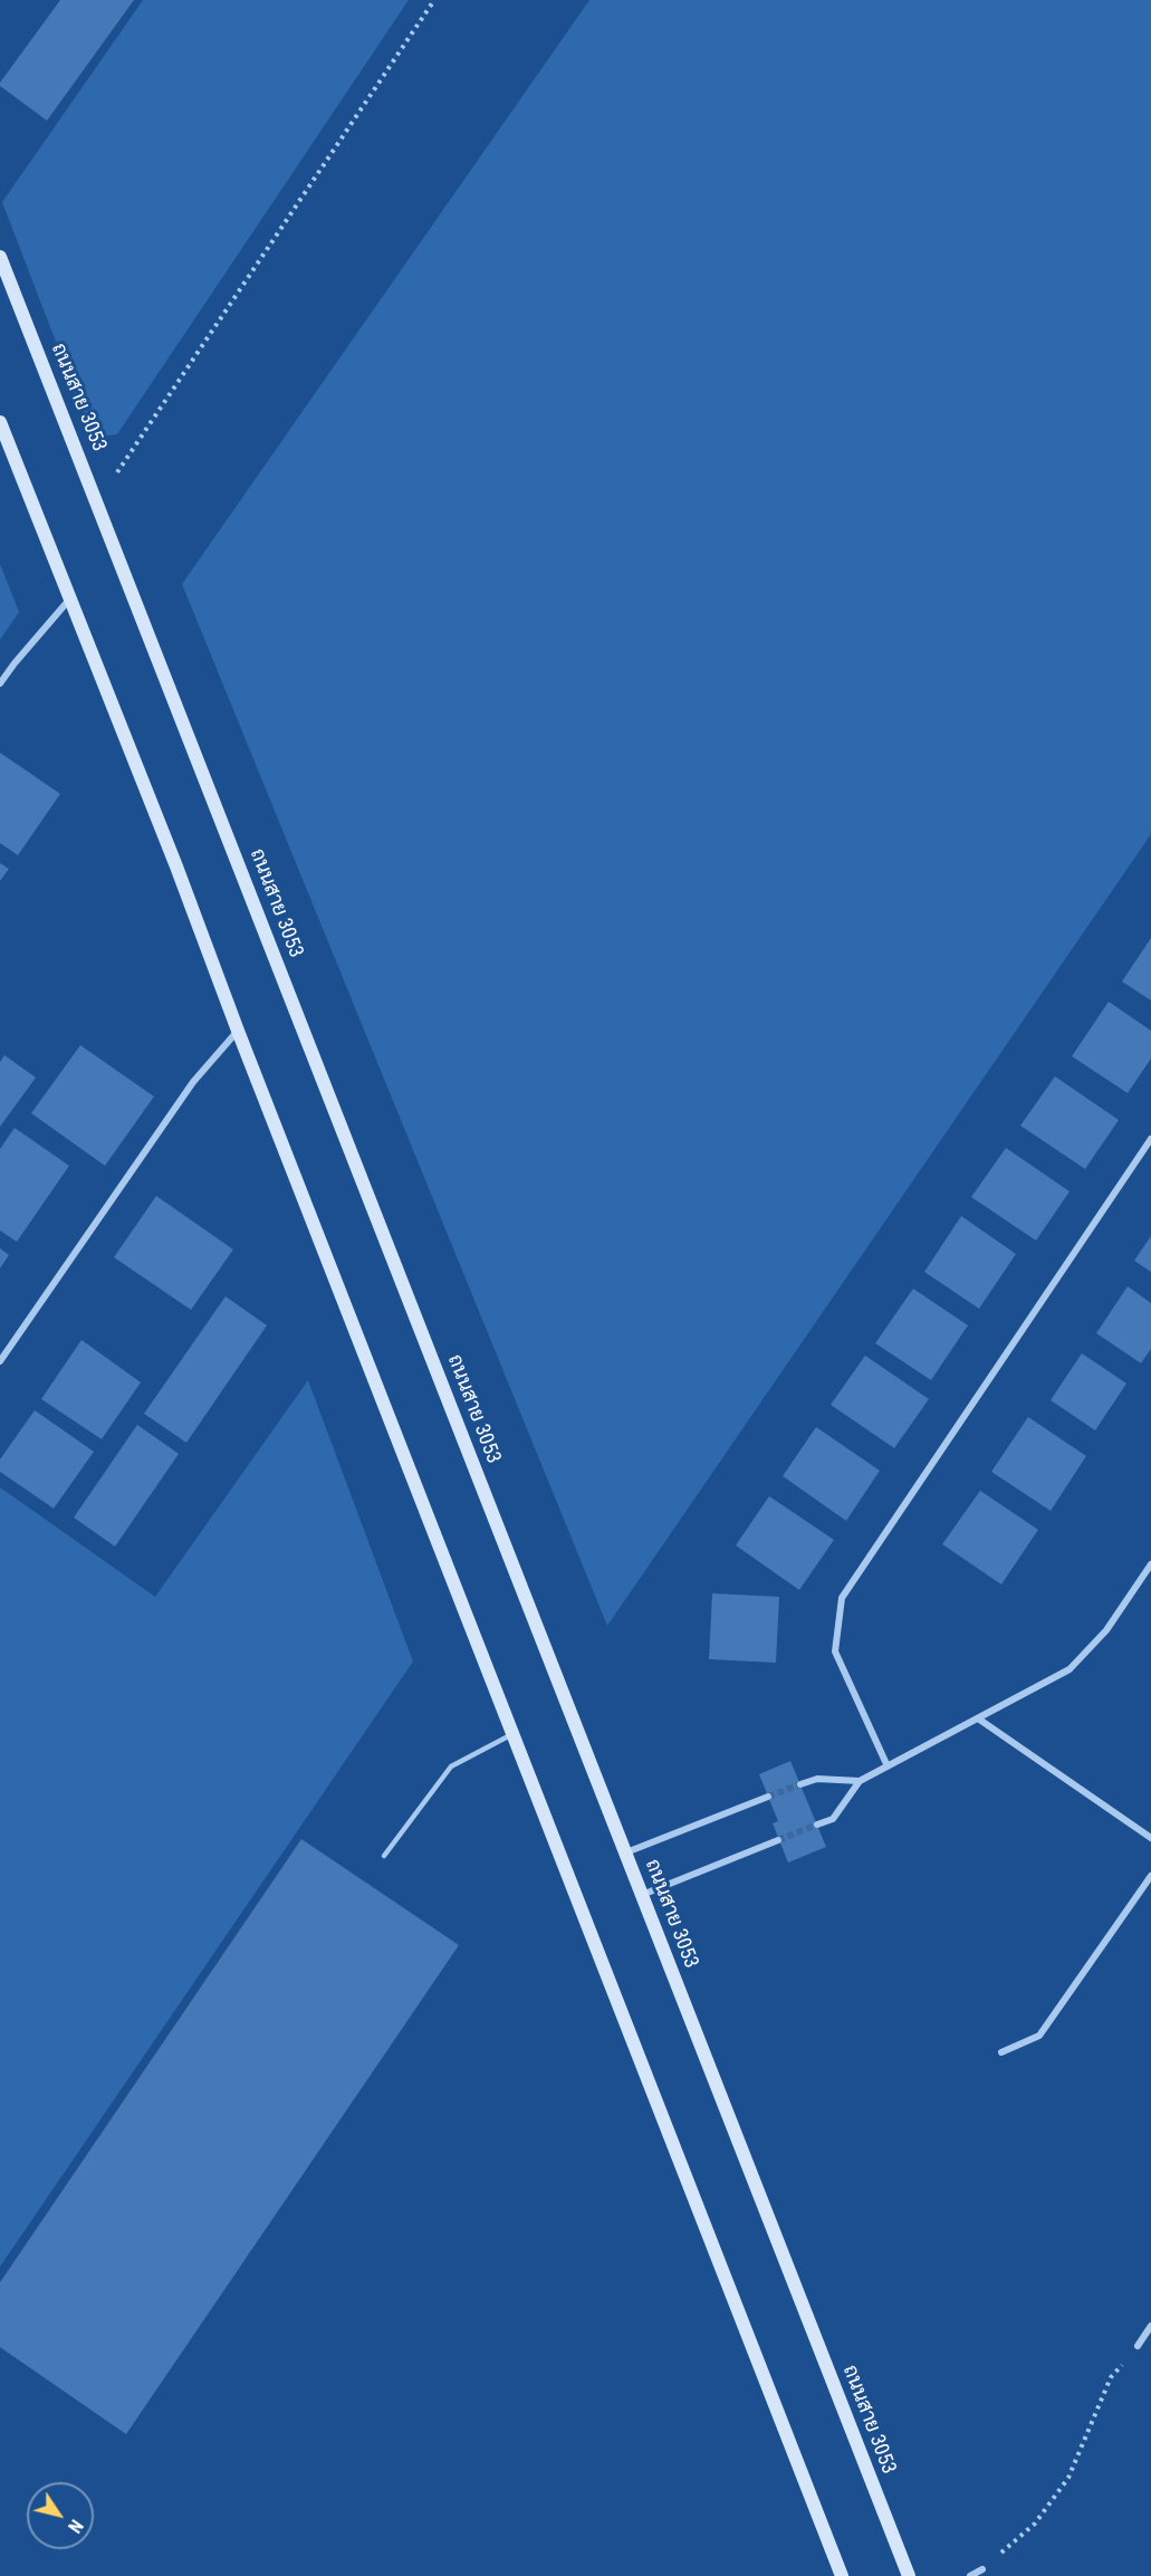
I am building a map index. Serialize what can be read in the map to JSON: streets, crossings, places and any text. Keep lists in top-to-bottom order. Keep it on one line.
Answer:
{"streets":{"main road":["ถนนสาย 3053"]},"north":"bottom right"}
